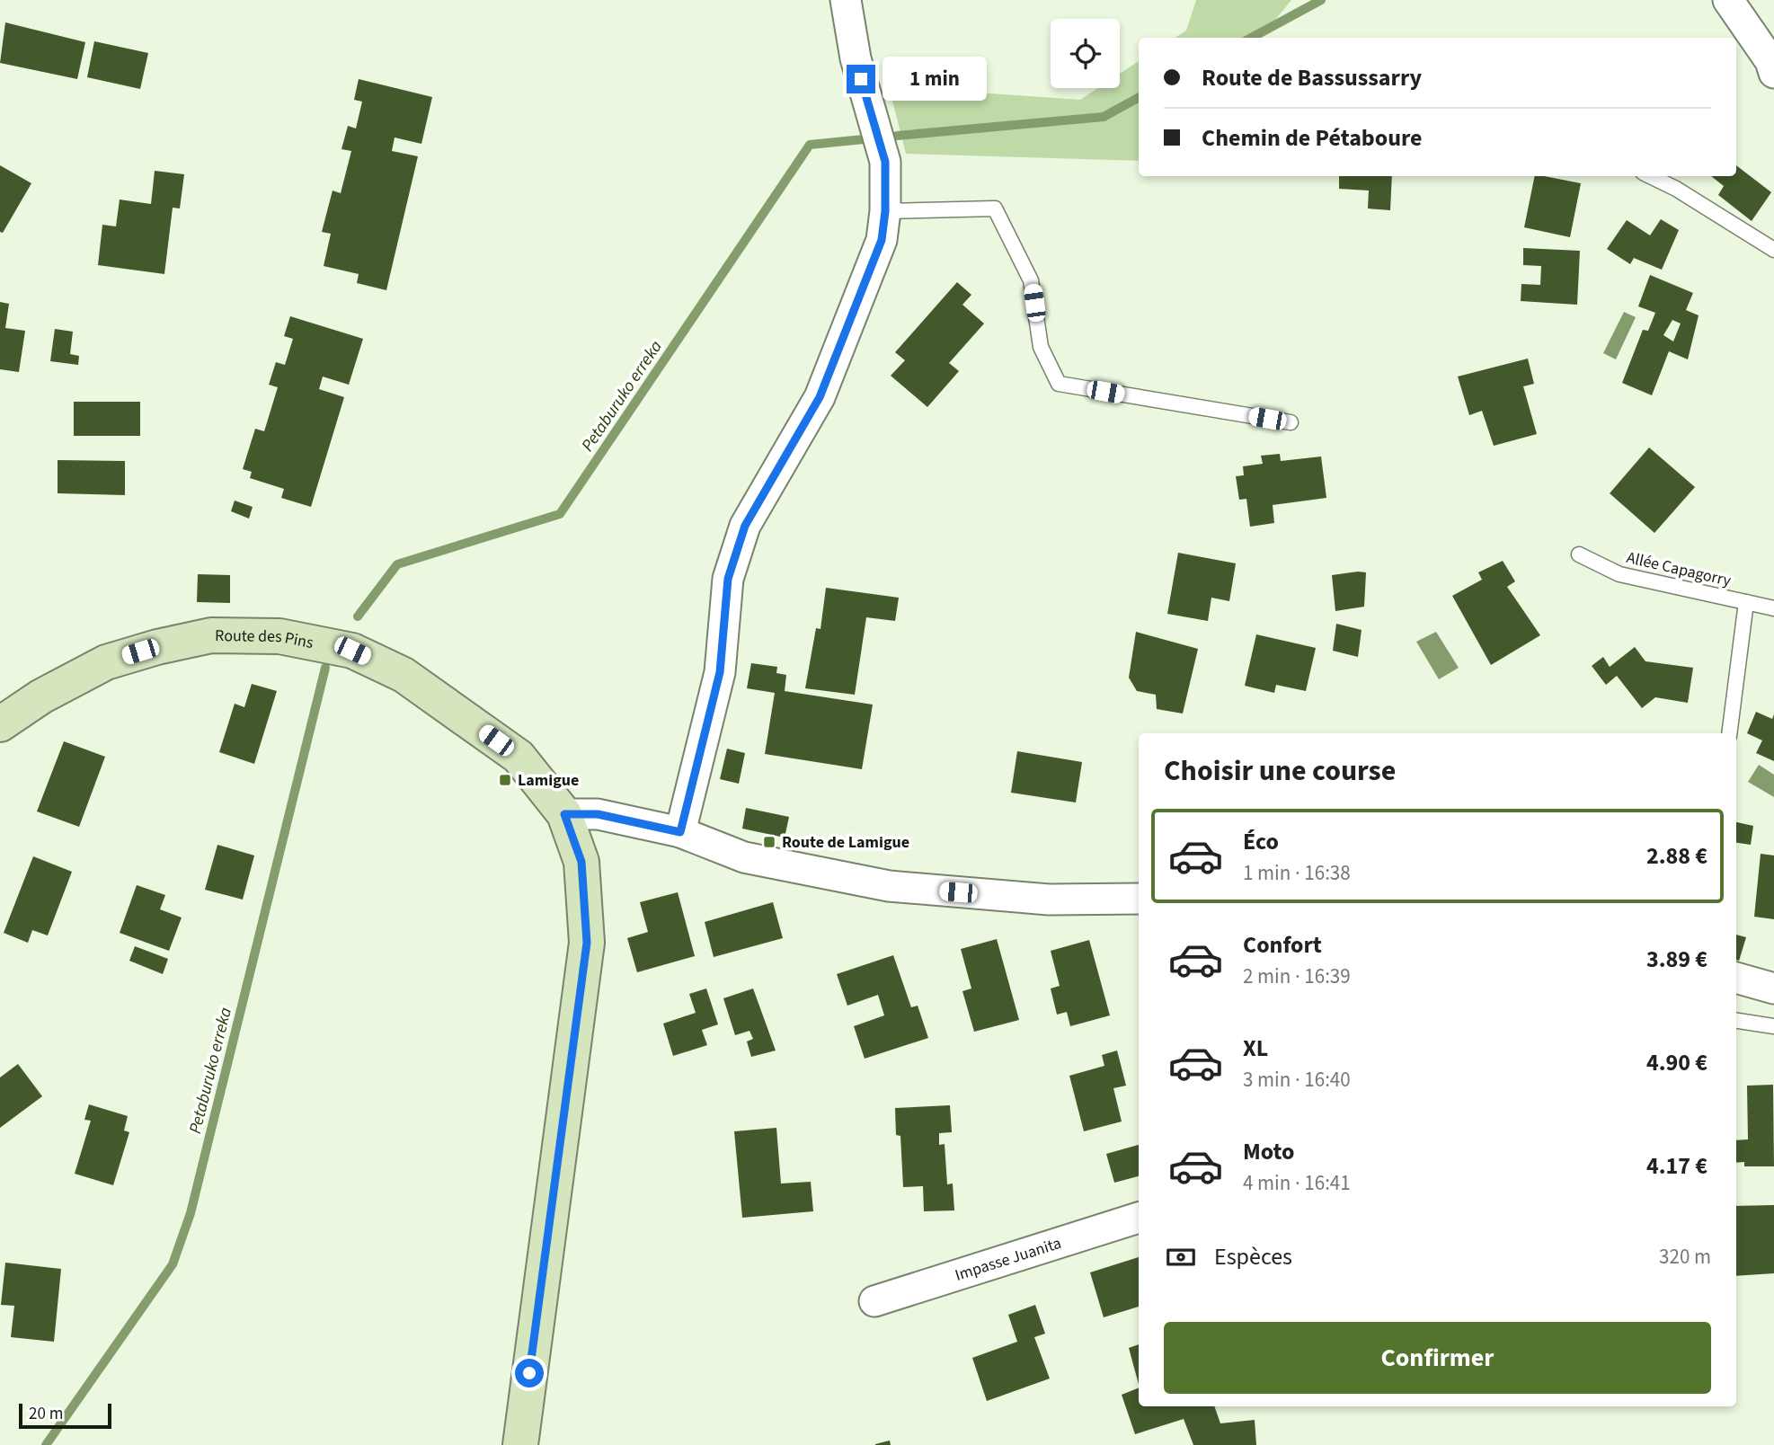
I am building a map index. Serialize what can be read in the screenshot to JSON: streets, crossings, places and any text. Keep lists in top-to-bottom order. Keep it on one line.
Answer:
{"streets":{"street":["Route des Pins","Impasse Juanita"],"lane":["Allée Capagorry"]},"water":["Petaburuko erreka"],"places":{"transit":["Lamigue","Route de Lamigue"]},"scale_bar":"20 m","page":{"banner":["Route de Bassussarry","Chemin de Pétaboure"],"bubble":"1 min","heading":"Choisir une course","list":[{"name":"Éco","note":"1 min · 16:38","value":"2.88 €"},{"name":"Confort","note":"2 min · 16:39","value":"3.89 €"},{"name":"XL","note":"3 min · 16:40","value":"4.90 €"},{"name":"Moto","note":"4 min · 16:41","value":"4.17 €"}],"pay":["Espèces","320 m"],"buttons":"Confirmer","scale":"20 m"}}
